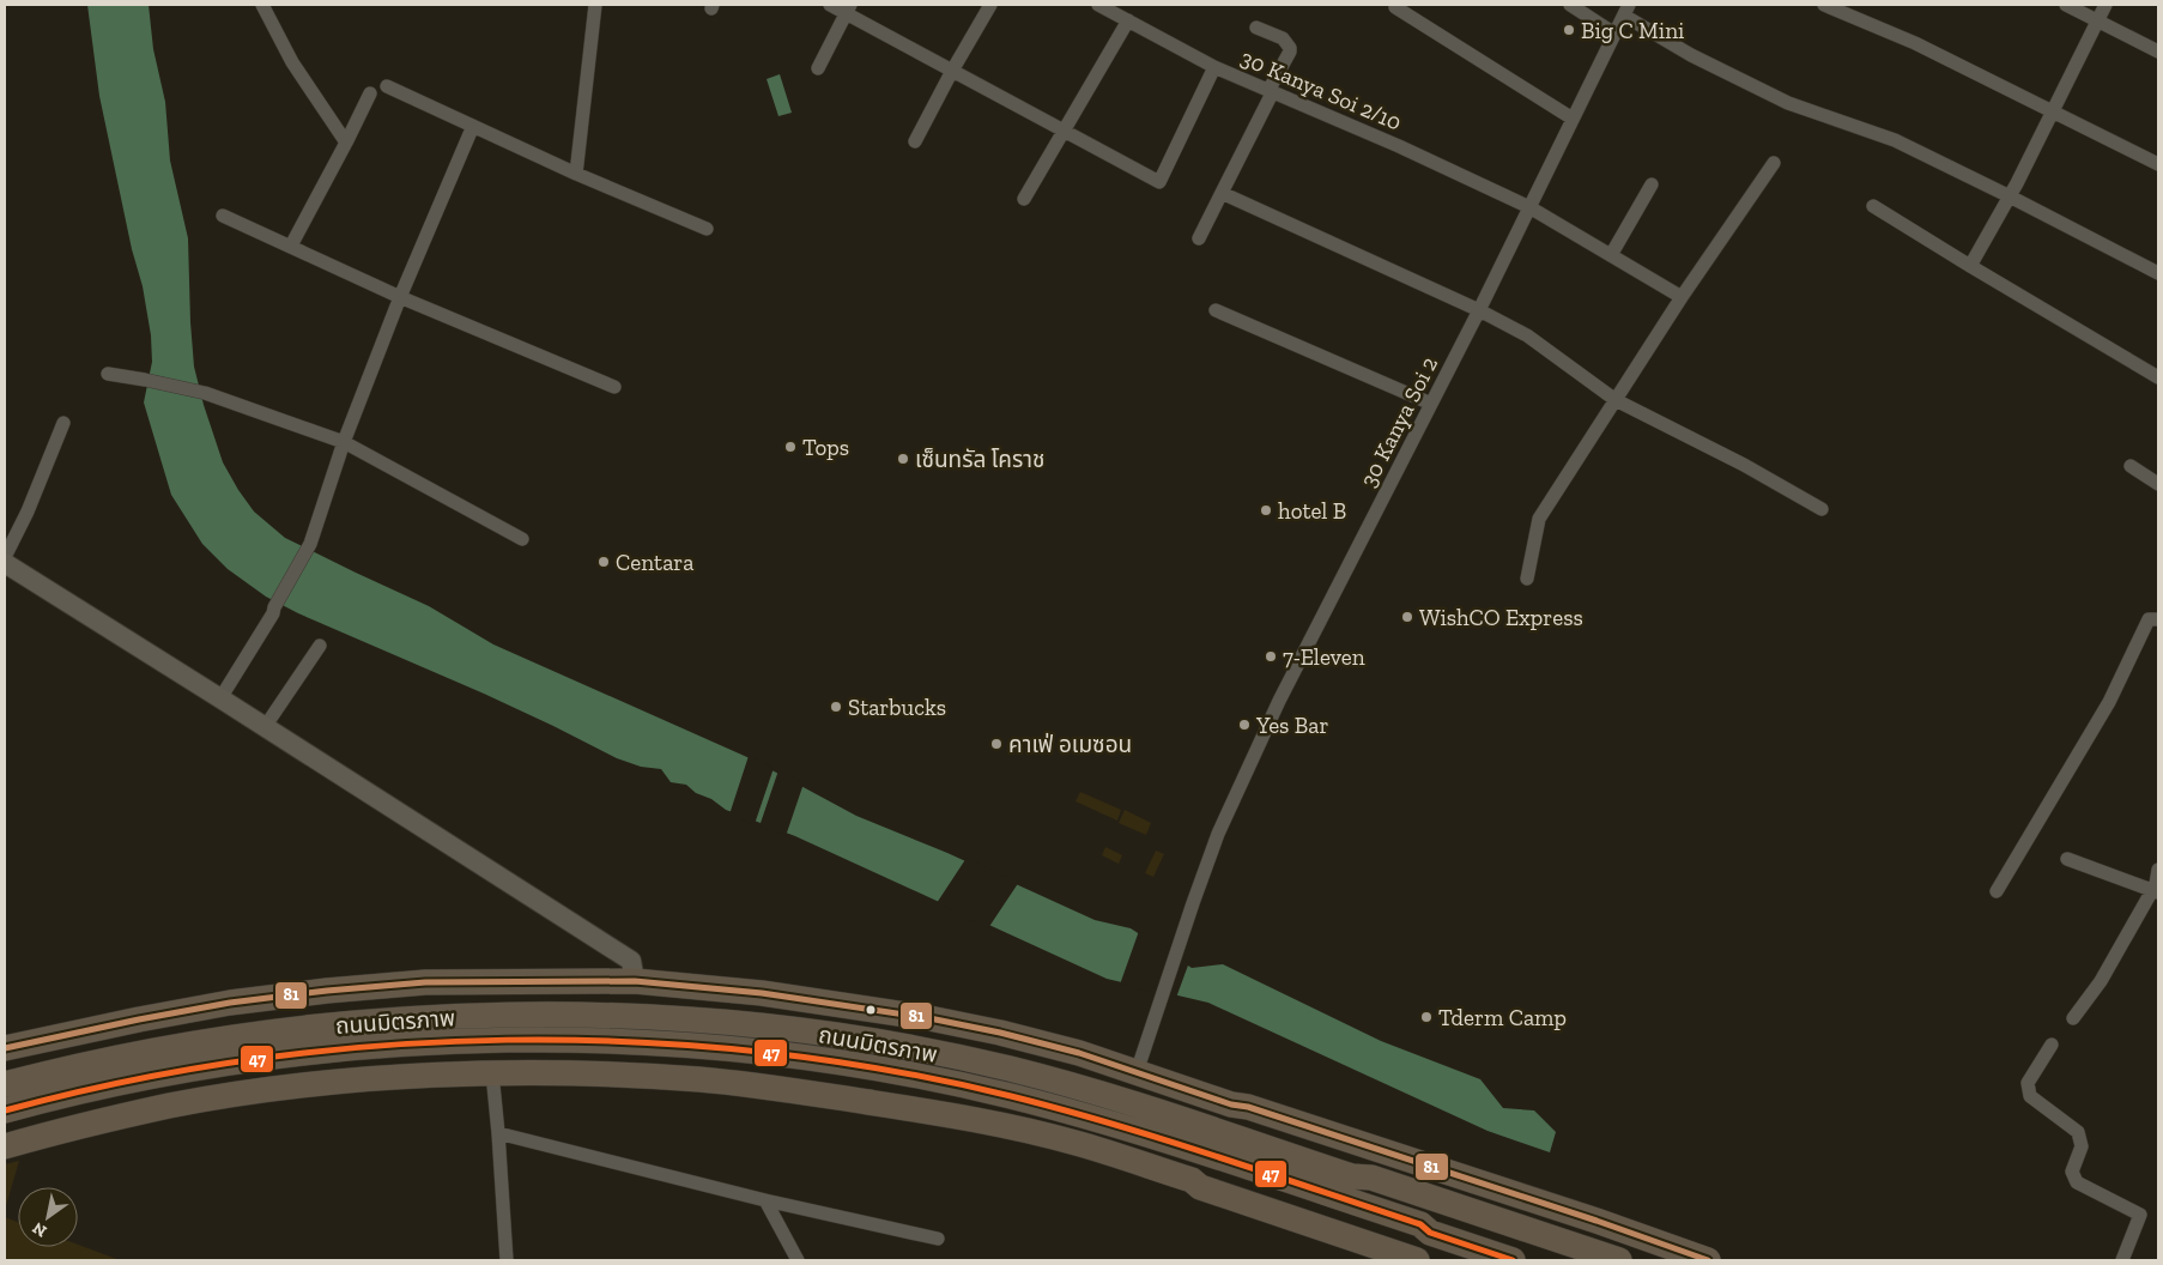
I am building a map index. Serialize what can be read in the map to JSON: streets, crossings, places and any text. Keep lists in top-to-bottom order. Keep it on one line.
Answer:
{"streets":{"highway":["ถนนมิตรภาพ"],"street":["30 Kanya Soi 2/10","30 Kanya Soi 2"]},"crossings":[["30 Kanya Soi 2/10","30 Kanya Soi 2"]],"places":["Big C Mini","Tops","เซ็นทรัล โคราช","hotel B","Centara","WishCO Express","7-Eleven","Starbucks","Yes Bar","คาเฟ่ อเมซอน","Tderm Camp"],"lines":["transit line 81","transit line 47"],"north":"bottom left"}
